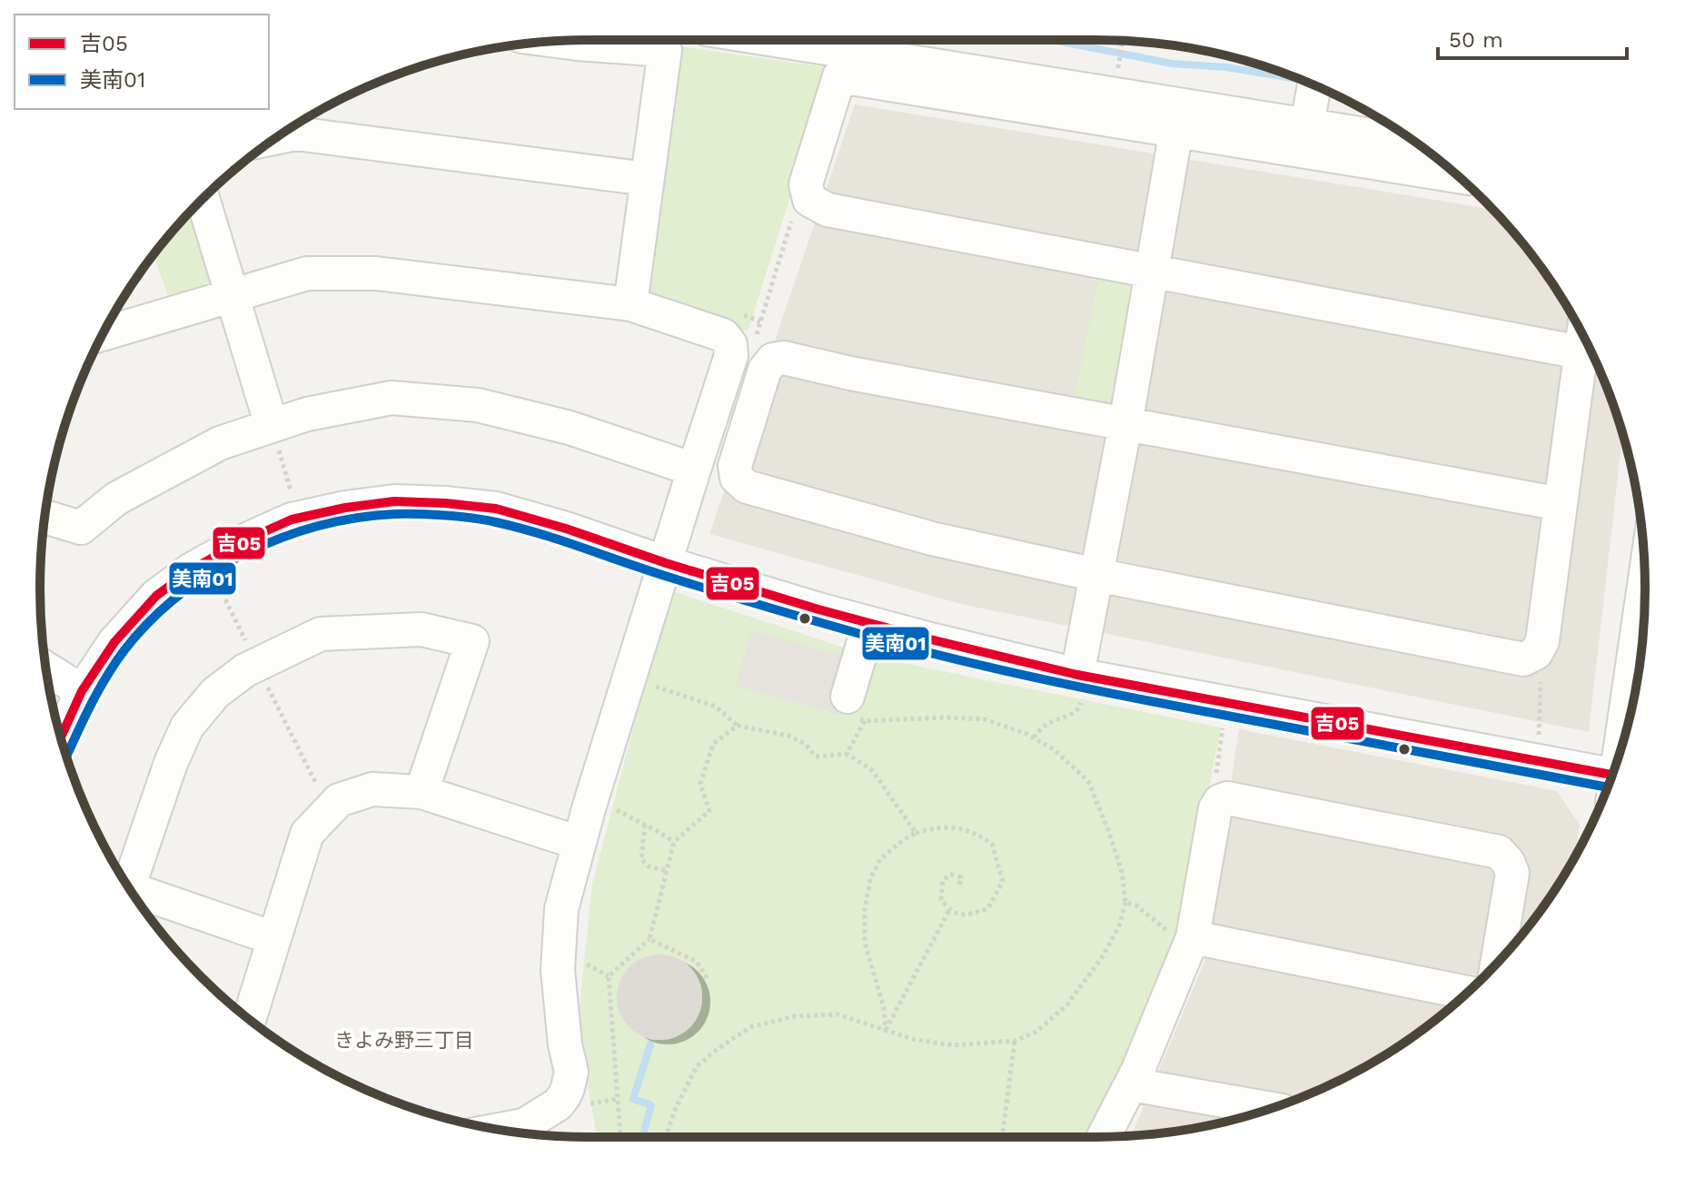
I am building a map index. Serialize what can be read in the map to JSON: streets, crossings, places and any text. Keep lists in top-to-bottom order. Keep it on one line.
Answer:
{"districts":["きよみ野三丁目"],"lines":["transit line 吉05","transit line 美南01"],"legend":["吉05","美南01"],"scale_bar":"50 m"}
